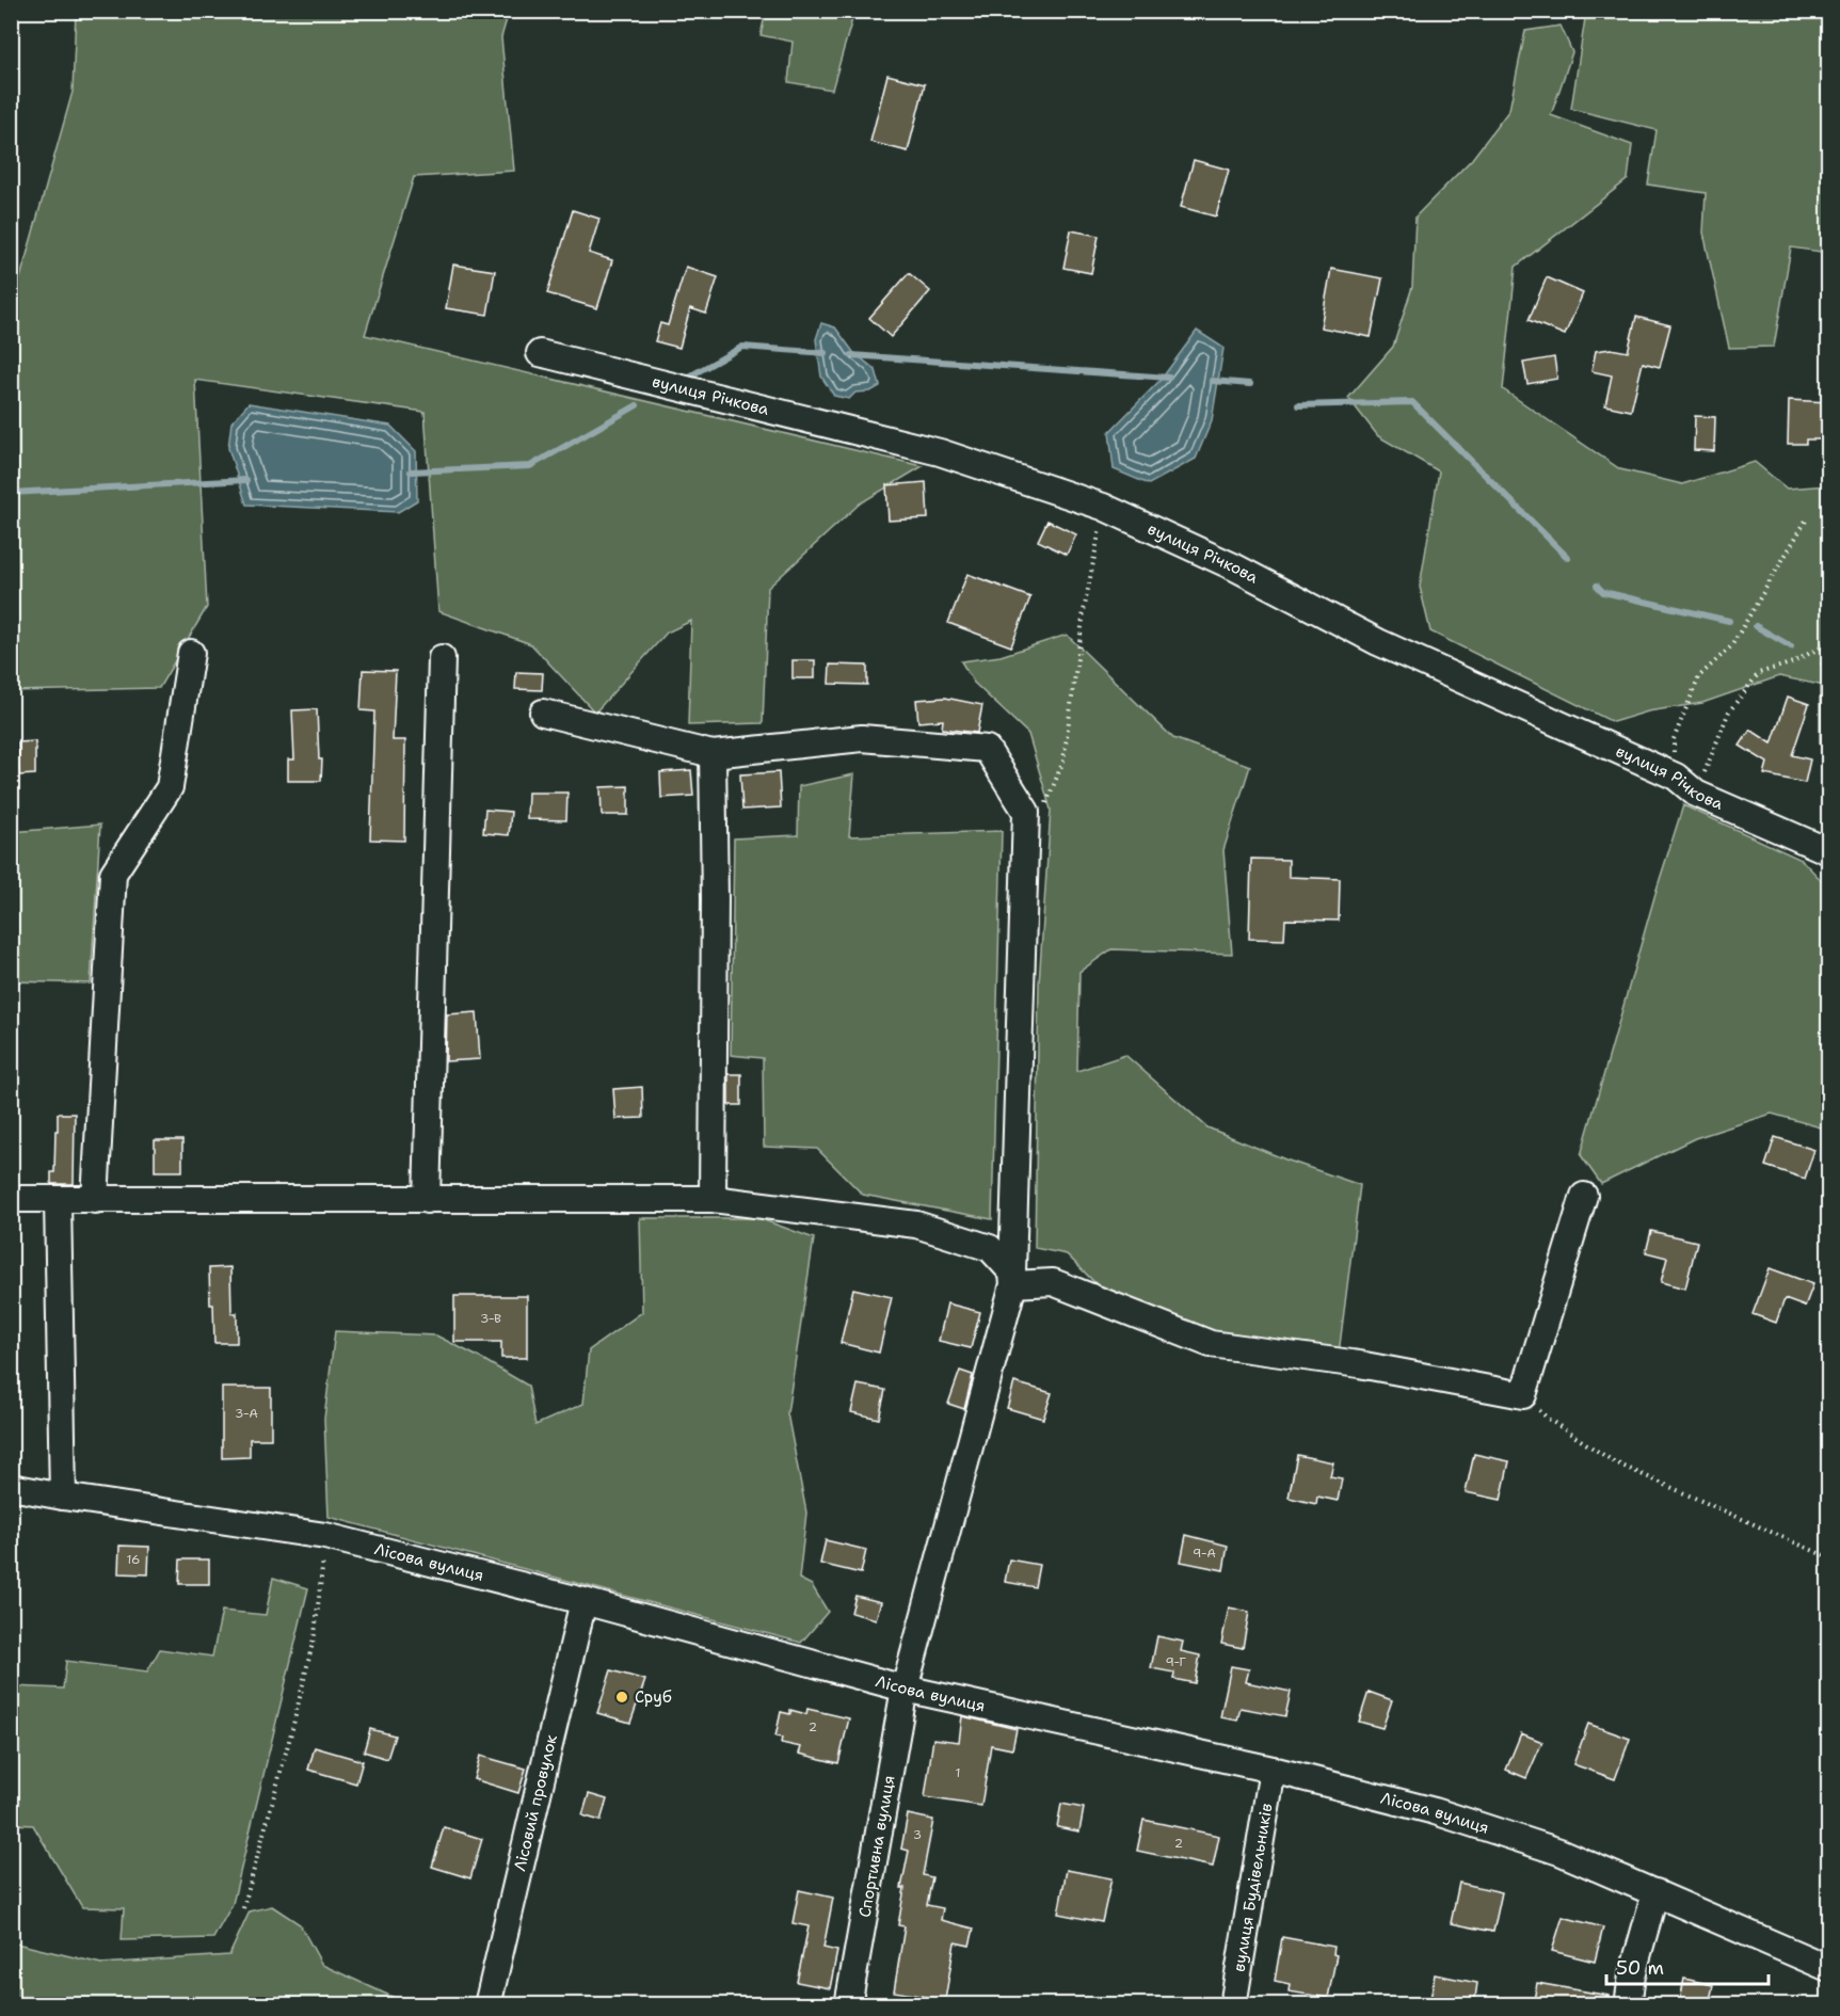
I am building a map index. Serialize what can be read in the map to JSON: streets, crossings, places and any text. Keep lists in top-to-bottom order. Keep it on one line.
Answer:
{"streets":{"street":["вулиця Річкова","Лісова вулиця","Лісовий провулок","Спортивна вулиця","вулиця Будівельників"]},"crossings":[["Лісова вулиця","Лісовий провулок"],["Лісова вулиця","Спортивна вулиця"],["Лісова вулиця","вулиця Будівельників"]],"places":["Сруб"],"house_numbers":["3-В","3-А","9-А","16","9-Г","2","1","3","2"],"scale_bar":"50 m"}
